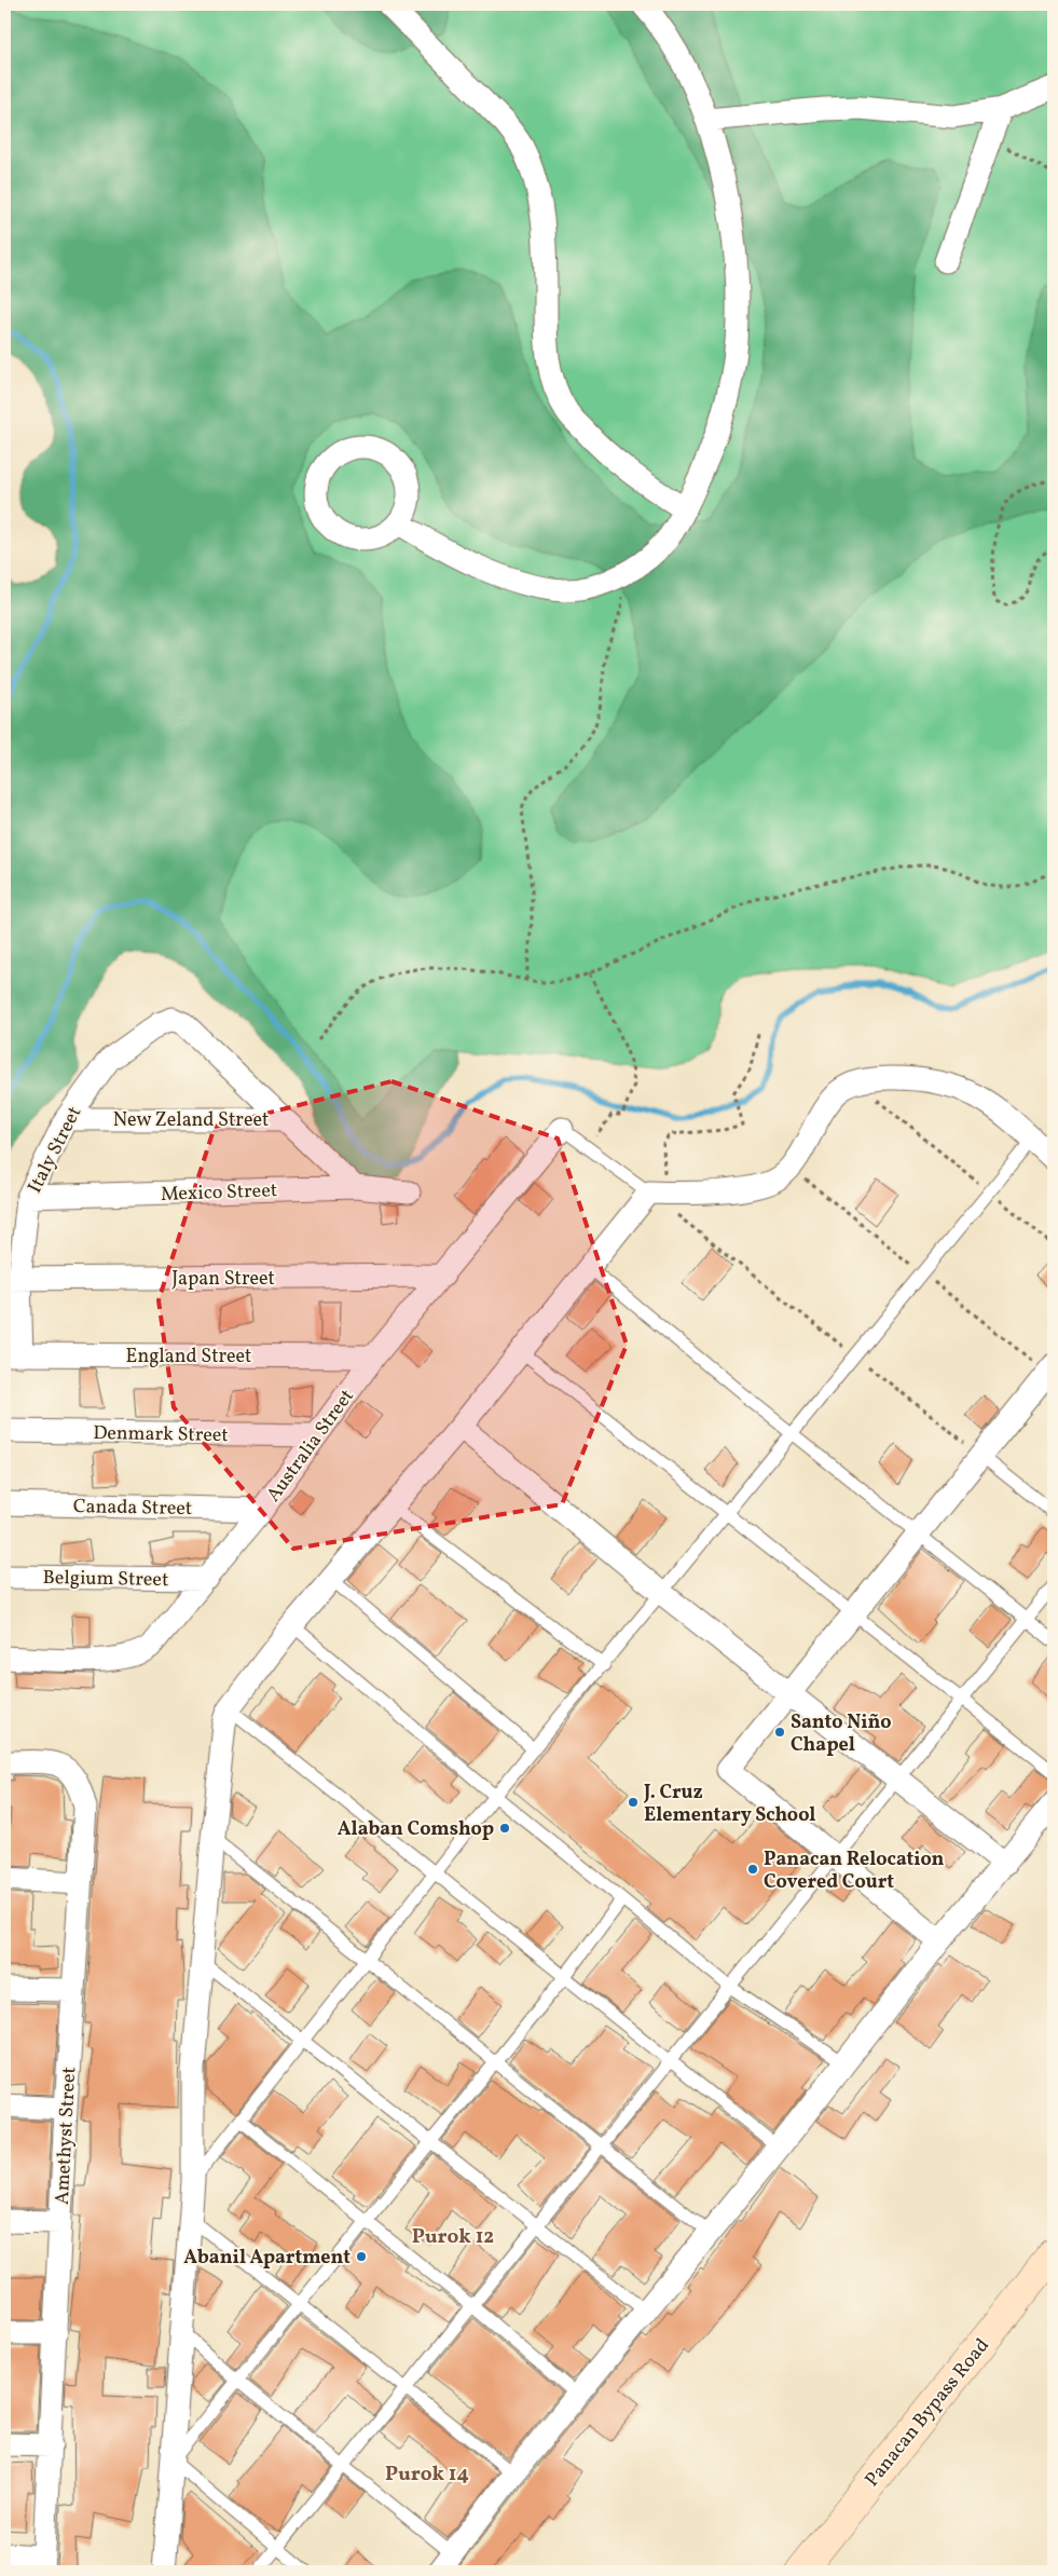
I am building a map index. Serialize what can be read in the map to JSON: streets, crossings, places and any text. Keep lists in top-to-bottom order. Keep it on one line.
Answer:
{"streets":{"main road":["Panacan Bypass Road"],"street":["New Zeland Street","Italy Street","Mexico Street","Japan Street","England Street","Denmark Street","Australia Street","Canada Street","Belgium Street","Amethyst Street"]},"crossings":[["New Zeland Street","Italy Street"],["Italy Street","Mexico Street"],["Italy Street","Japan Street"],["Italy Street","England Street"],["Japan Street","Australia Street"],["England Street","Australia Street"],["Denmark Street","Australia Street"],["Australia Street","Canada Street"],["Australia Street","Belgium Street"]],"districts":["Purok 12","Purok 14"],"places":["Santo Niño Chapel","J. Cruz Elementary School","Alaban Comshop","Panacan Relocation Covered Court","Abanil Apartment"]}
